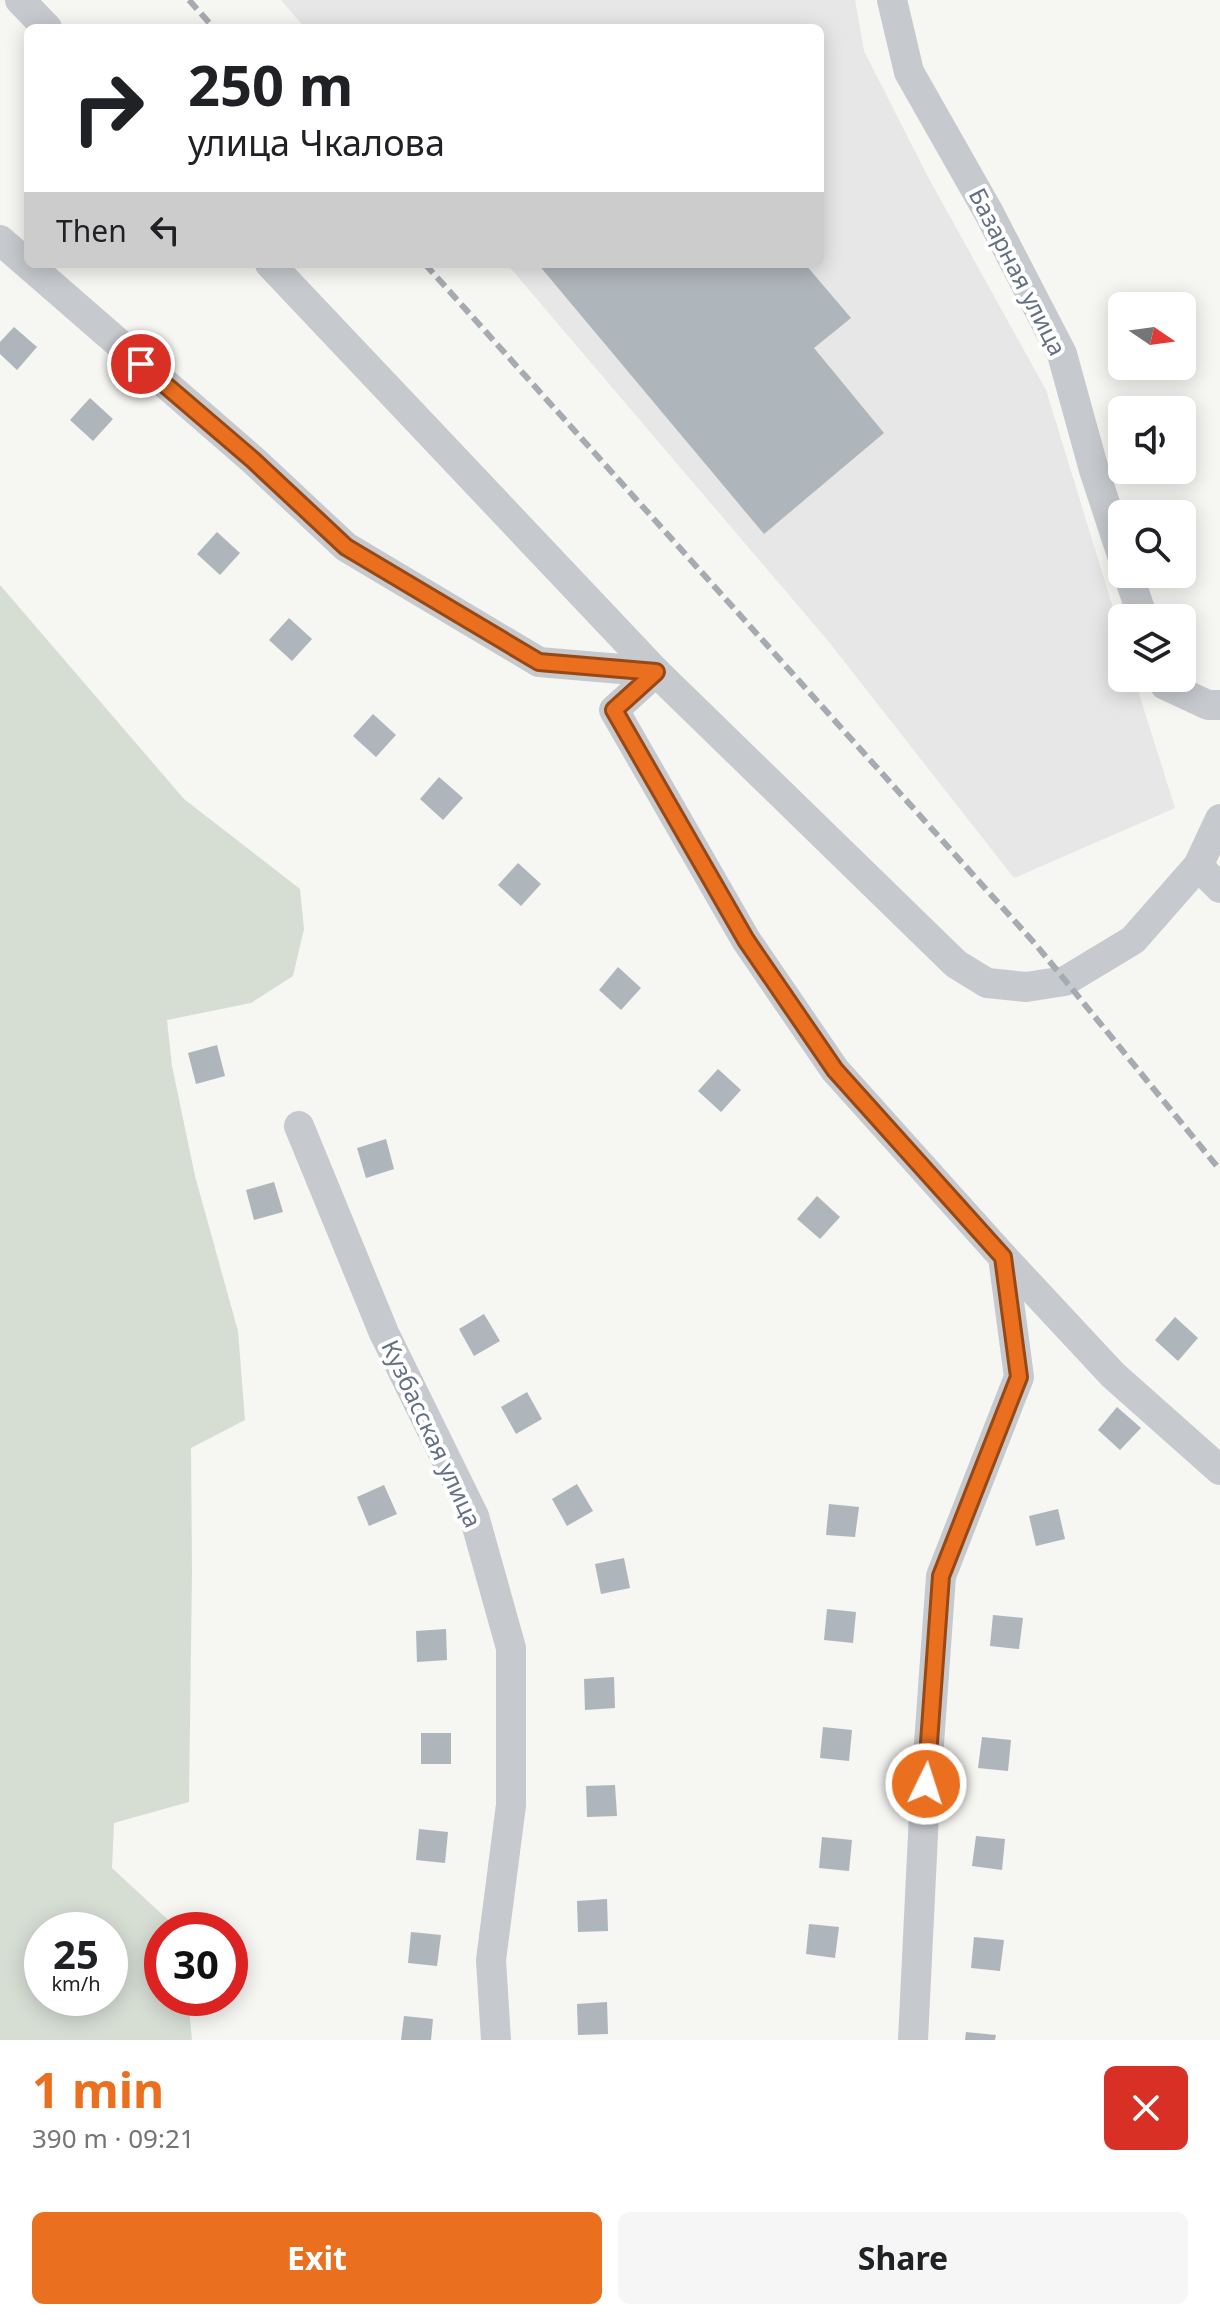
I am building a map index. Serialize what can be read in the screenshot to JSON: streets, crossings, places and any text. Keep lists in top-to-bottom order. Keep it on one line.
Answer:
{"streets":{"street":["Базарная улица","Кузбасская улица"]},"north":"right","page":{"turn":["250 m","улица Чкалова"],"then":"Then","speed":"25 km/h","limit":"30","heading":["1 min","390 m · 09:21"],"buttons":["Exit","Share"]}}
